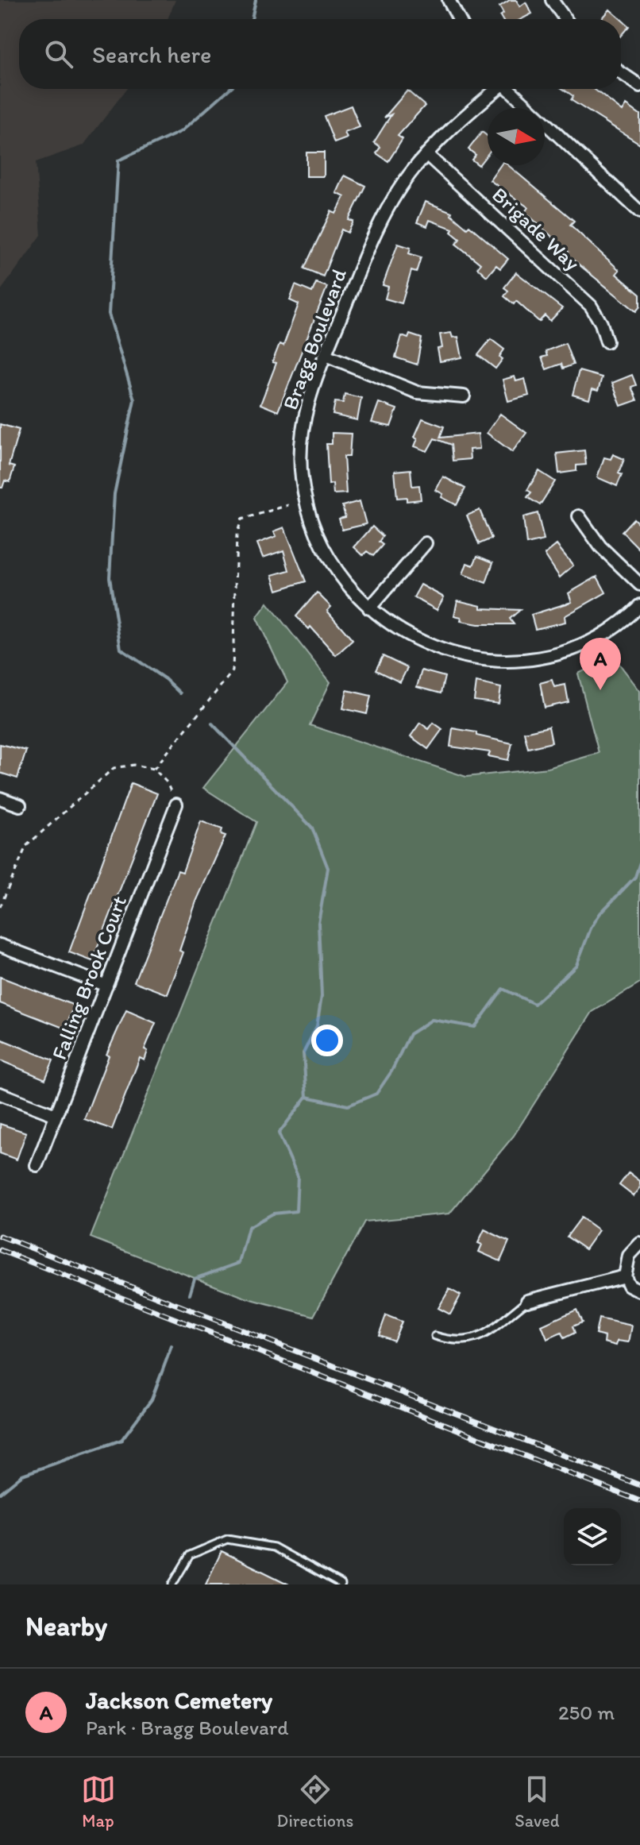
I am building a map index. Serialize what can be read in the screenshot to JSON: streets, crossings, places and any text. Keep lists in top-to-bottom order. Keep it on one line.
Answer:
{"streets":{"street":["Brigade Way","Bragg Boulevard","Falling Brook Court"]},"crossings":[["Brigade Way","Bragg Boulevard"]],"north":"right","page":{"search":"Search here","pins":"A","heading":"Nearby","list":[{"mark":"A","name":"Jackson Cemetery","note":"Park · Bragg Boulevard","value":"250 m"}],"nav":["Map","Directions","Saved"]}}
